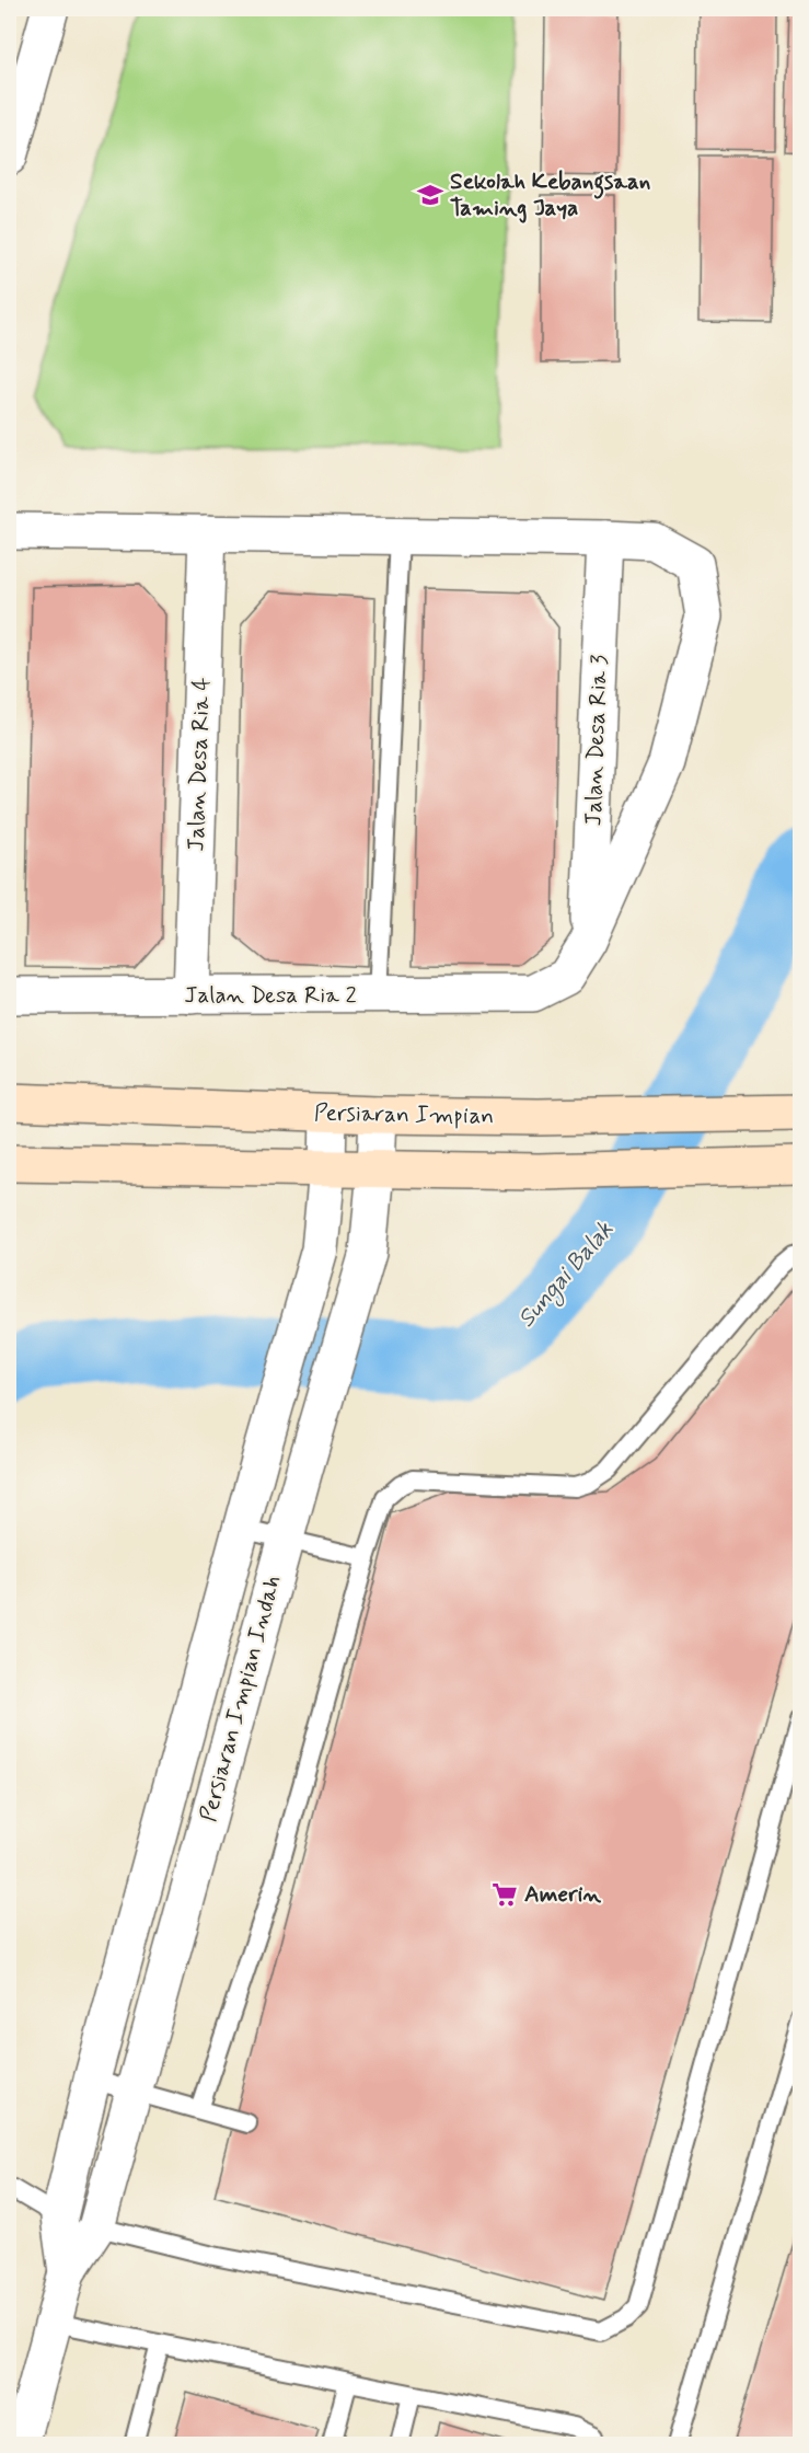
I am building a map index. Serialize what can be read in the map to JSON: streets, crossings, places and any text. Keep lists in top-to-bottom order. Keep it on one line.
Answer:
{"streets":{"street":["Jalan Desa Ria 3","Jalan Desa Ria 4","Jalan Desa Ria 2","Persiaran Impian","Persiaran Impian Indah"]},"crossings":[["Jalan Desa Ria 3","Jalan Desa Ria 2"],["Jalan Desa Ria 4","Jalan Desa Ria 2"],["Persiaran Impian","Persiaran Impian Indah"]],"water":["Sungai Balak"],"places":{"school or university":["Sekolah Kebangsaan Taming Jaya"],"supermarket":["Amerin"]}}
